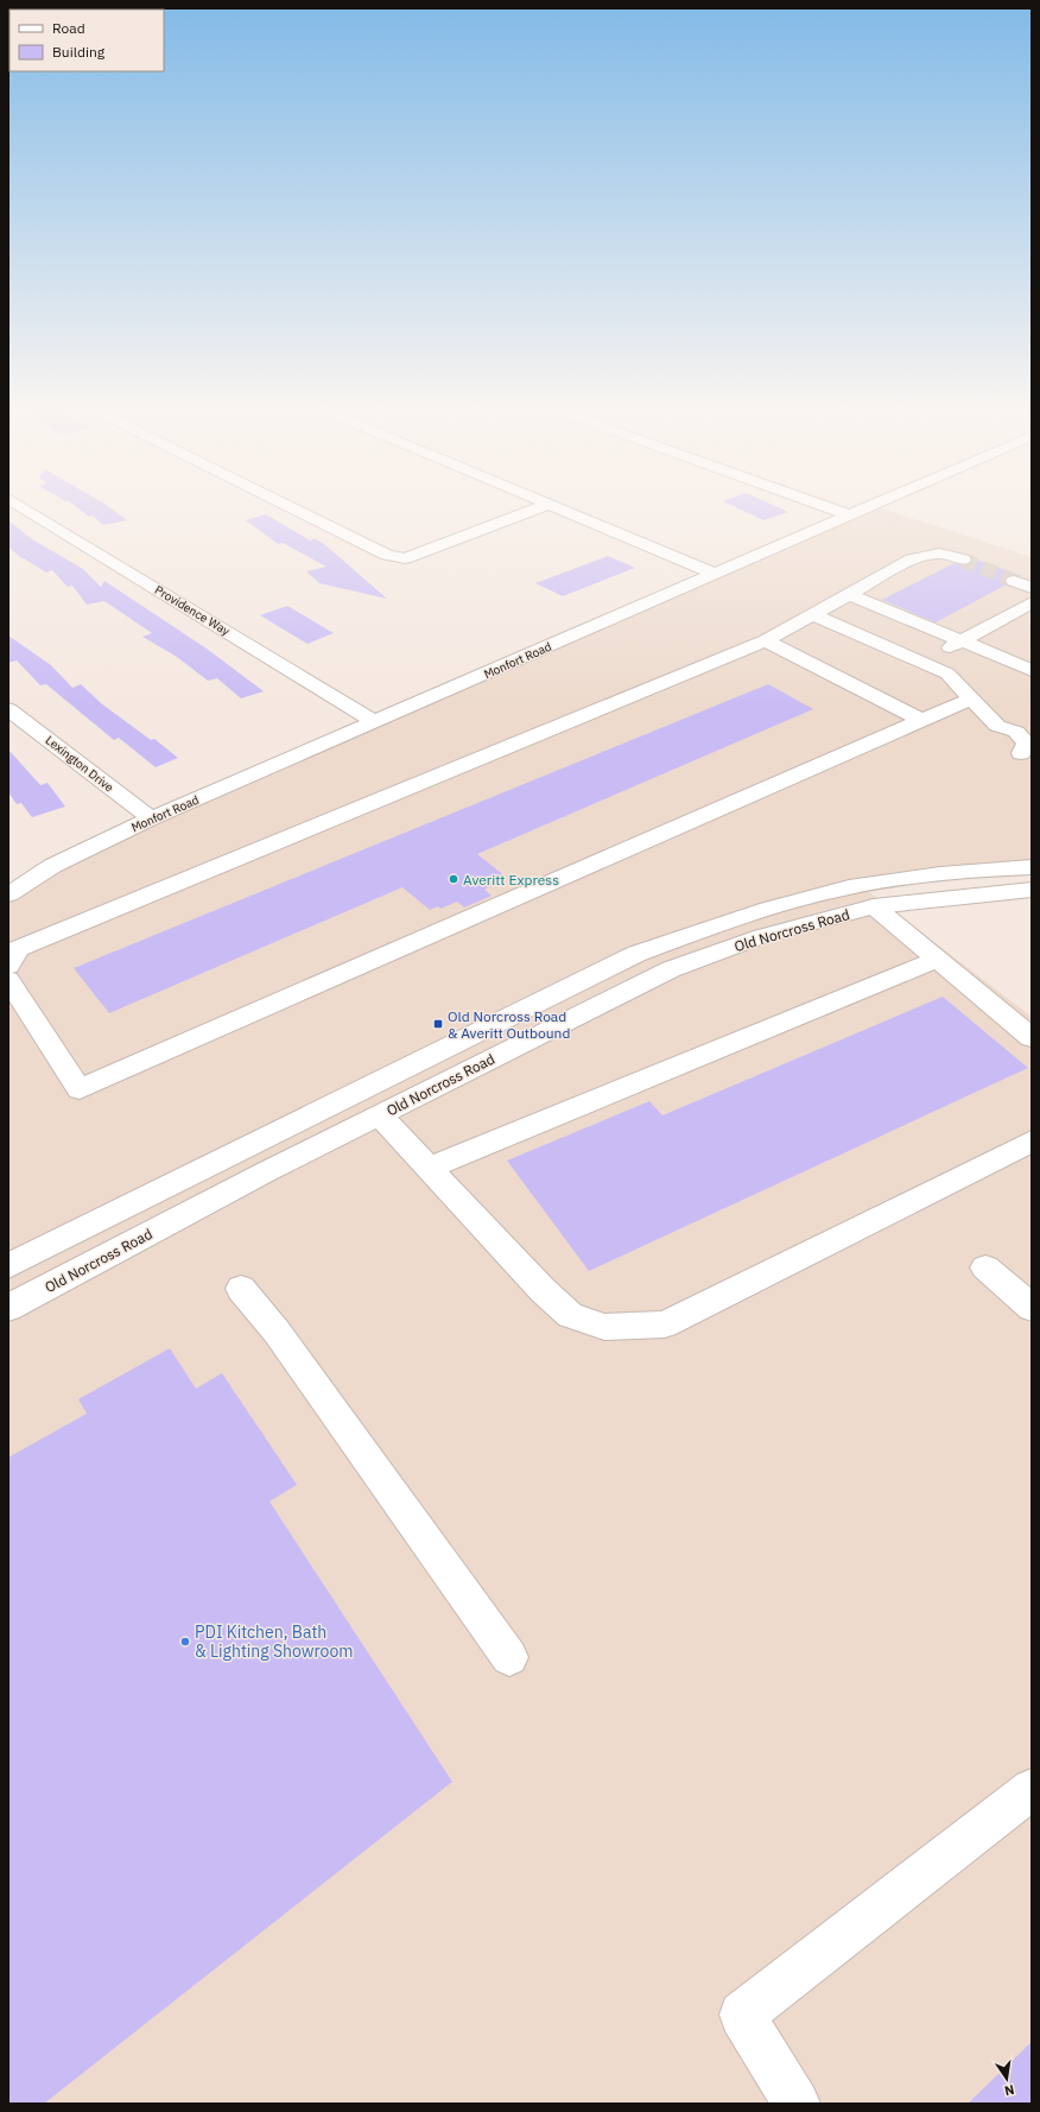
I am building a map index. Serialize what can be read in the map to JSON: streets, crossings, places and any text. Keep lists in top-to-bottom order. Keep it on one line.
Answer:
{"streets":{"street":["Providence Way","Monfort Road","Lexington Drive","Old Norcross Road"]},"crossings":[["Providence Way","Monfort Road"],["Monfort Road","Lexington Drive"]],"places":{"other":["Averitt Express","PDI Kitchen, Bath & Lighting Showroom"],"transit":["Old Norcross Road & Averitt Outbound"]},"legend":["Road","Building"],"north":"bottom"}
